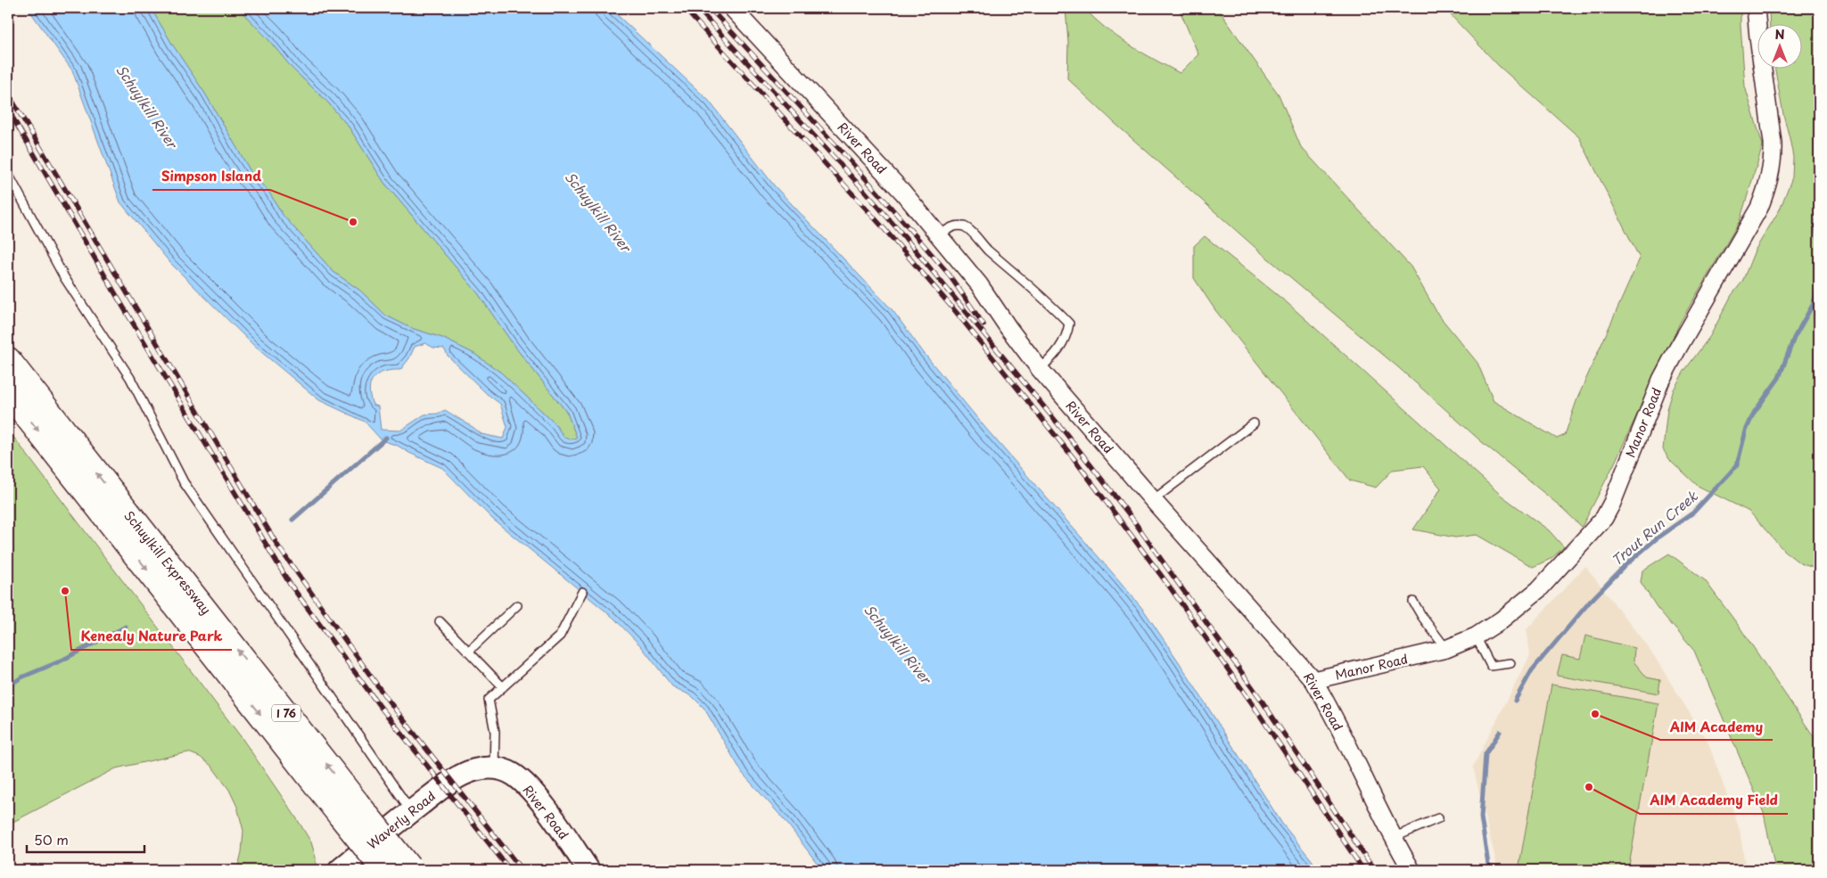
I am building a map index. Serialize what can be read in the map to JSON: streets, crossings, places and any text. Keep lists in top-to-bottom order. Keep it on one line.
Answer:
{"streets":{"highway":["Schuylkill Expressway","I 76"],"street":["River Road","Manor Road","Waverly Road"]},"crossings":[["River Road","Manor Road"],["River Road","Waverly Road"]],"water":["Schuylkill River","Trout Run Creek"],"places":["Simpson Island","Kenealy Nature Park","AIM Academy","AIM Academy Field"],"scale_bar":"50 m","north":"top"}
